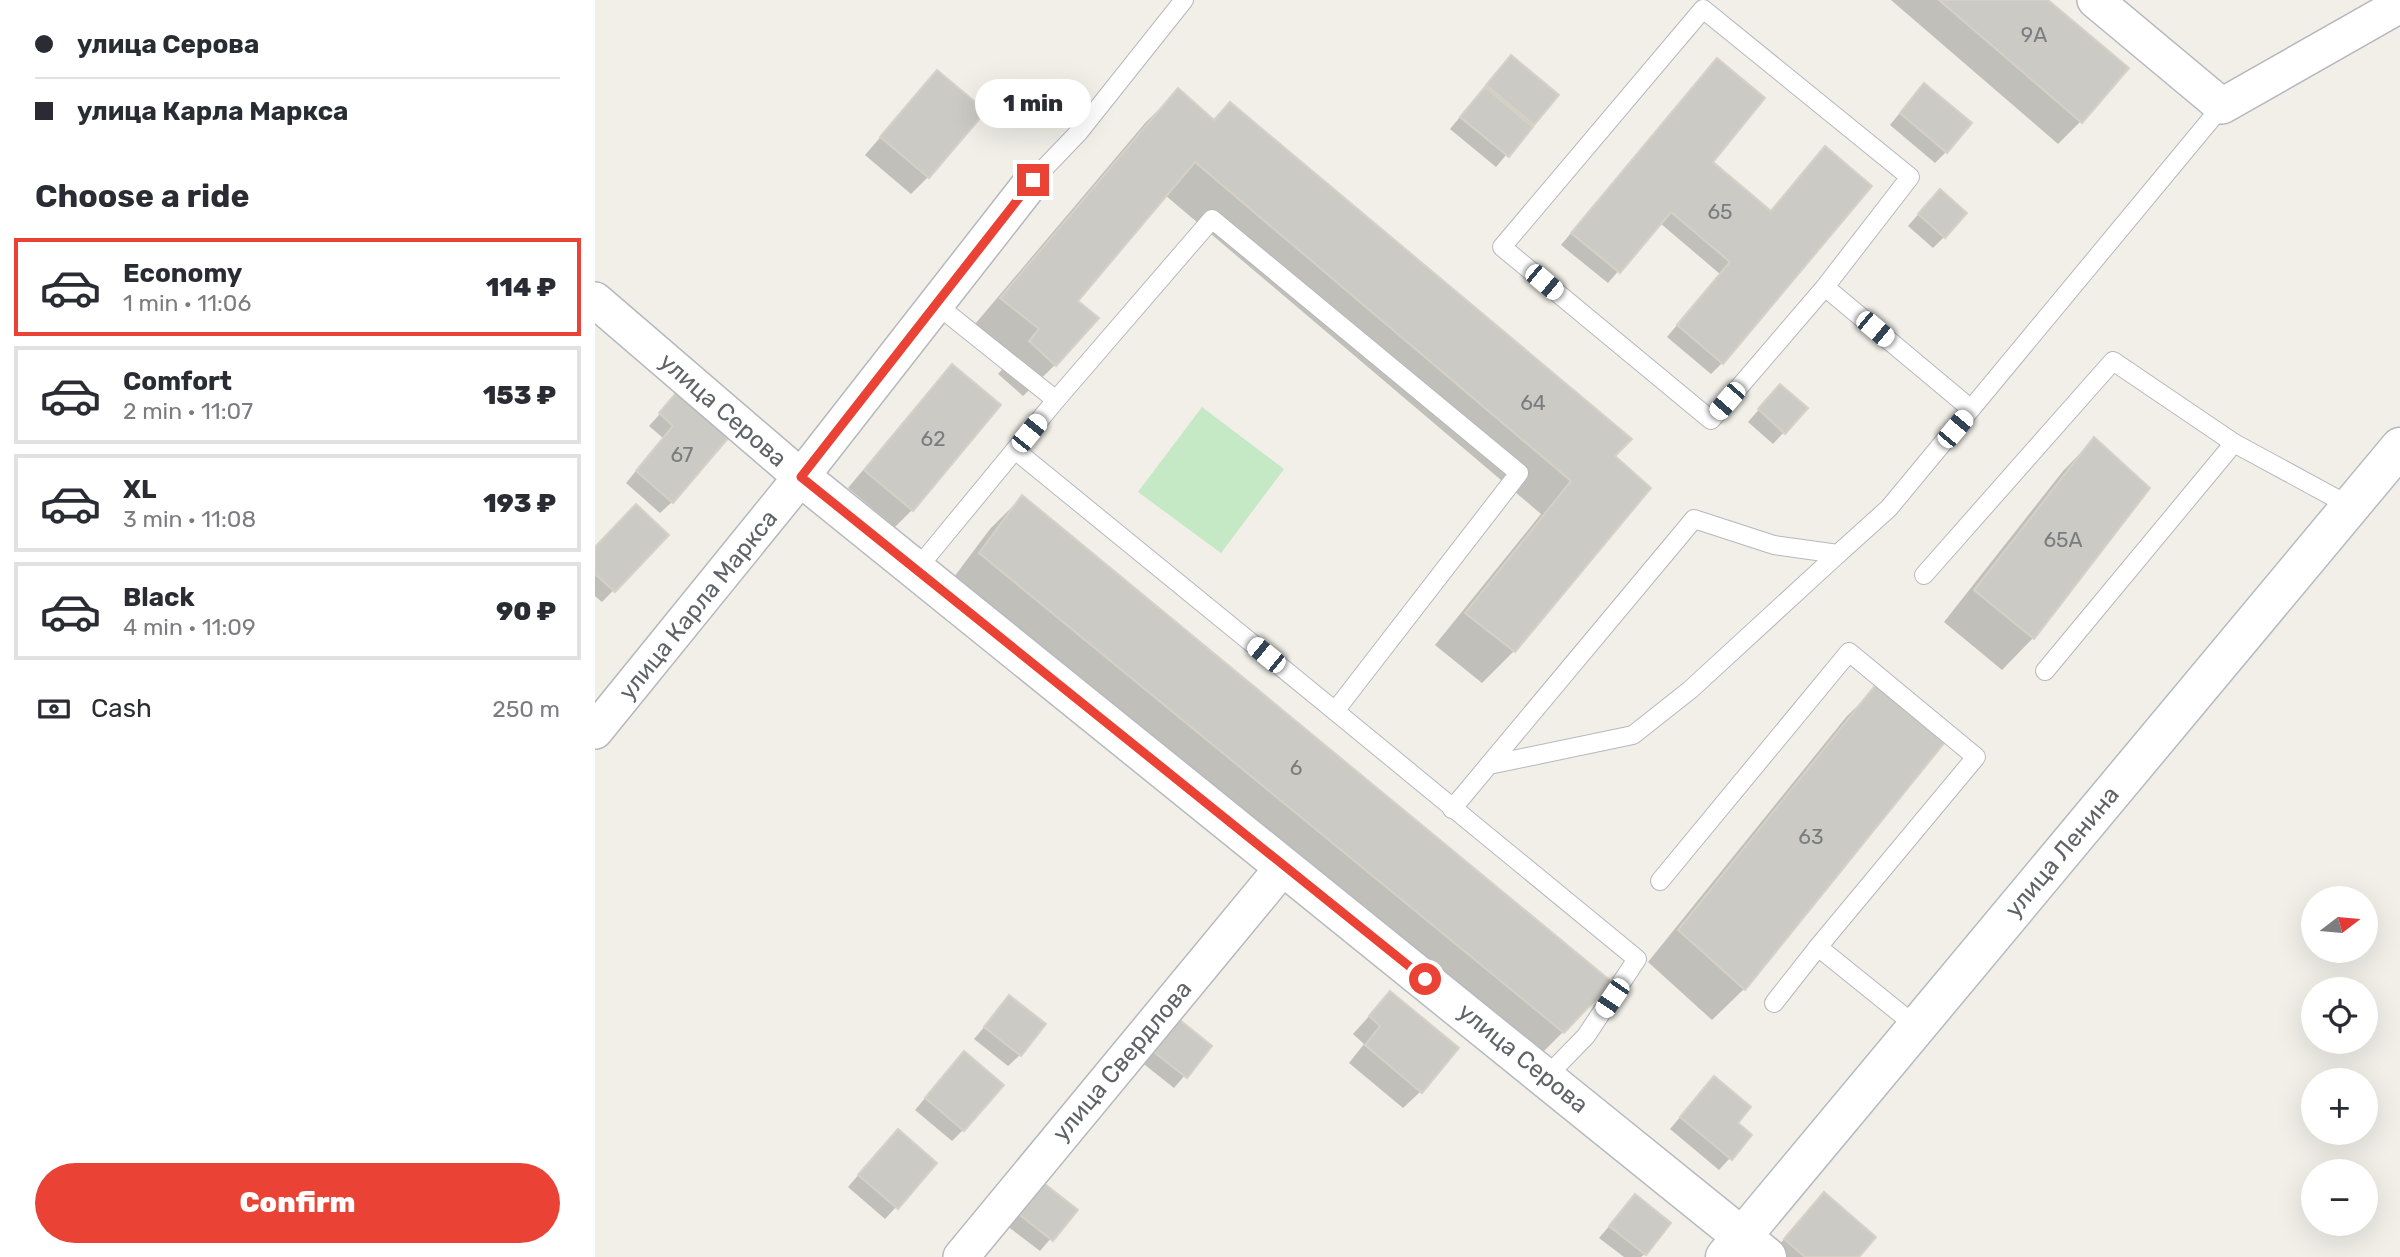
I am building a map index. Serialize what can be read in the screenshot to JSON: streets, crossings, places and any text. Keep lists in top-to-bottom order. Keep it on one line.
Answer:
{"streets":{"street":["улица Серова","улица Карла Маркса","улица Ленина","улица Свердлова"]},"crossings":[["улица Серова","улица Карла Маркса"],["улица Серова","улица Ленина"],["улица Серова","улица Свердлова"]],"house_numbers":["9А","65","64","62","67","65А","6","63"],"north":"right","page":{"banner":["улица Серова","улица Карла Маркса"],"bubble":"1 min","heading":"Choose a ride","list":[{"name":"Economy","note":"1 min · 11:06","value":"114 ₽"},{"name":"Comfort","note":"2 min · 11:07","value":"153 ₽"},{"name":"XL","note":"3 min · 11:08","value":"193 ₽"},{"name":"Black","note":"4 min · 11:09","value":"90 ₽"}],"pay":["Cash","250 m"],"map_buttons":["+","−"],"buttons":"Confirm"}}
